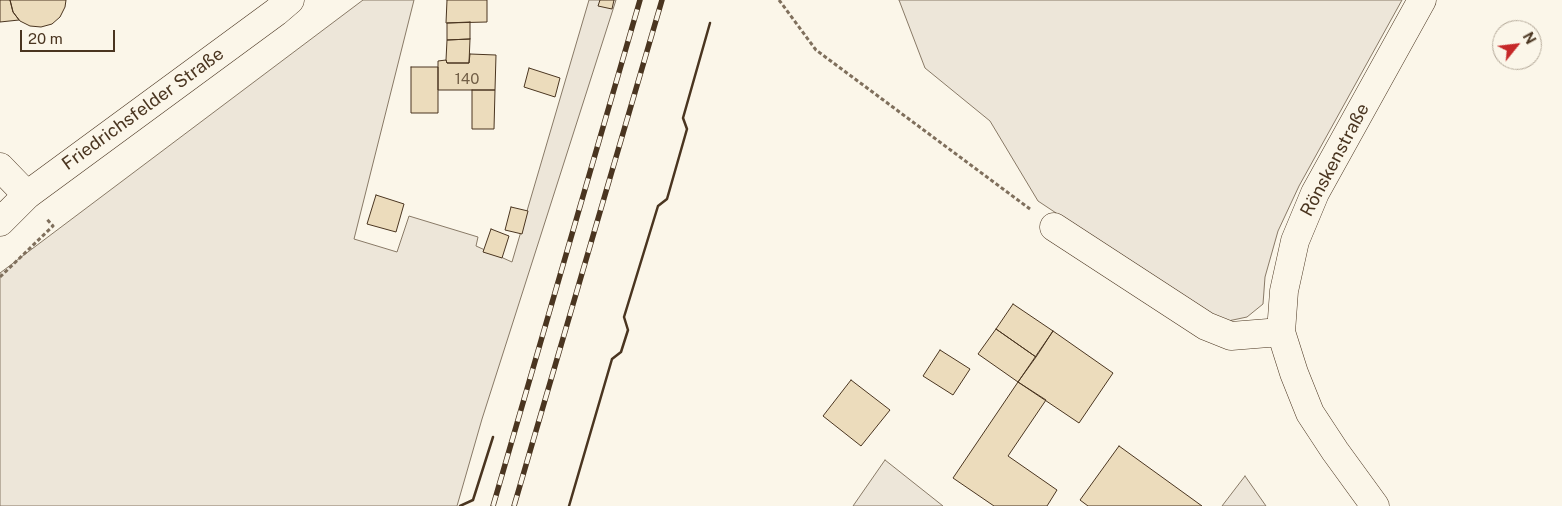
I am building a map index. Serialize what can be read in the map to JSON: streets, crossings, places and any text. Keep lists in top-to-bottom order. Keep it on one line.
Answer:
{"streets":{"street":["Friedrichsfelder Straße","Rönskenstraße"]},"house_numbers":["140"],"scale_bar":"20 m","north":"top right"}
